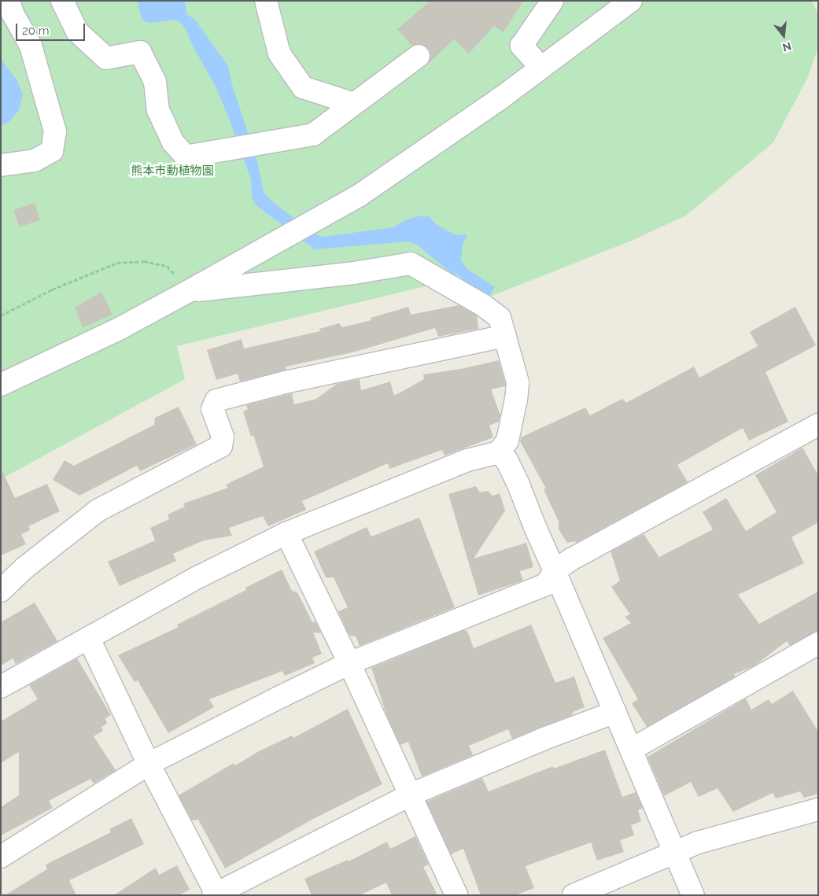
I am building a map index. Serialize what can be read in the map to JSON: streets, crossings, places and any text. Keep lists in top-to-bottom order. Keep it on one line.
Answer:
{"parks":["熊本市動植物園"],"scale_bar":"20 m","north":"bottom"}
